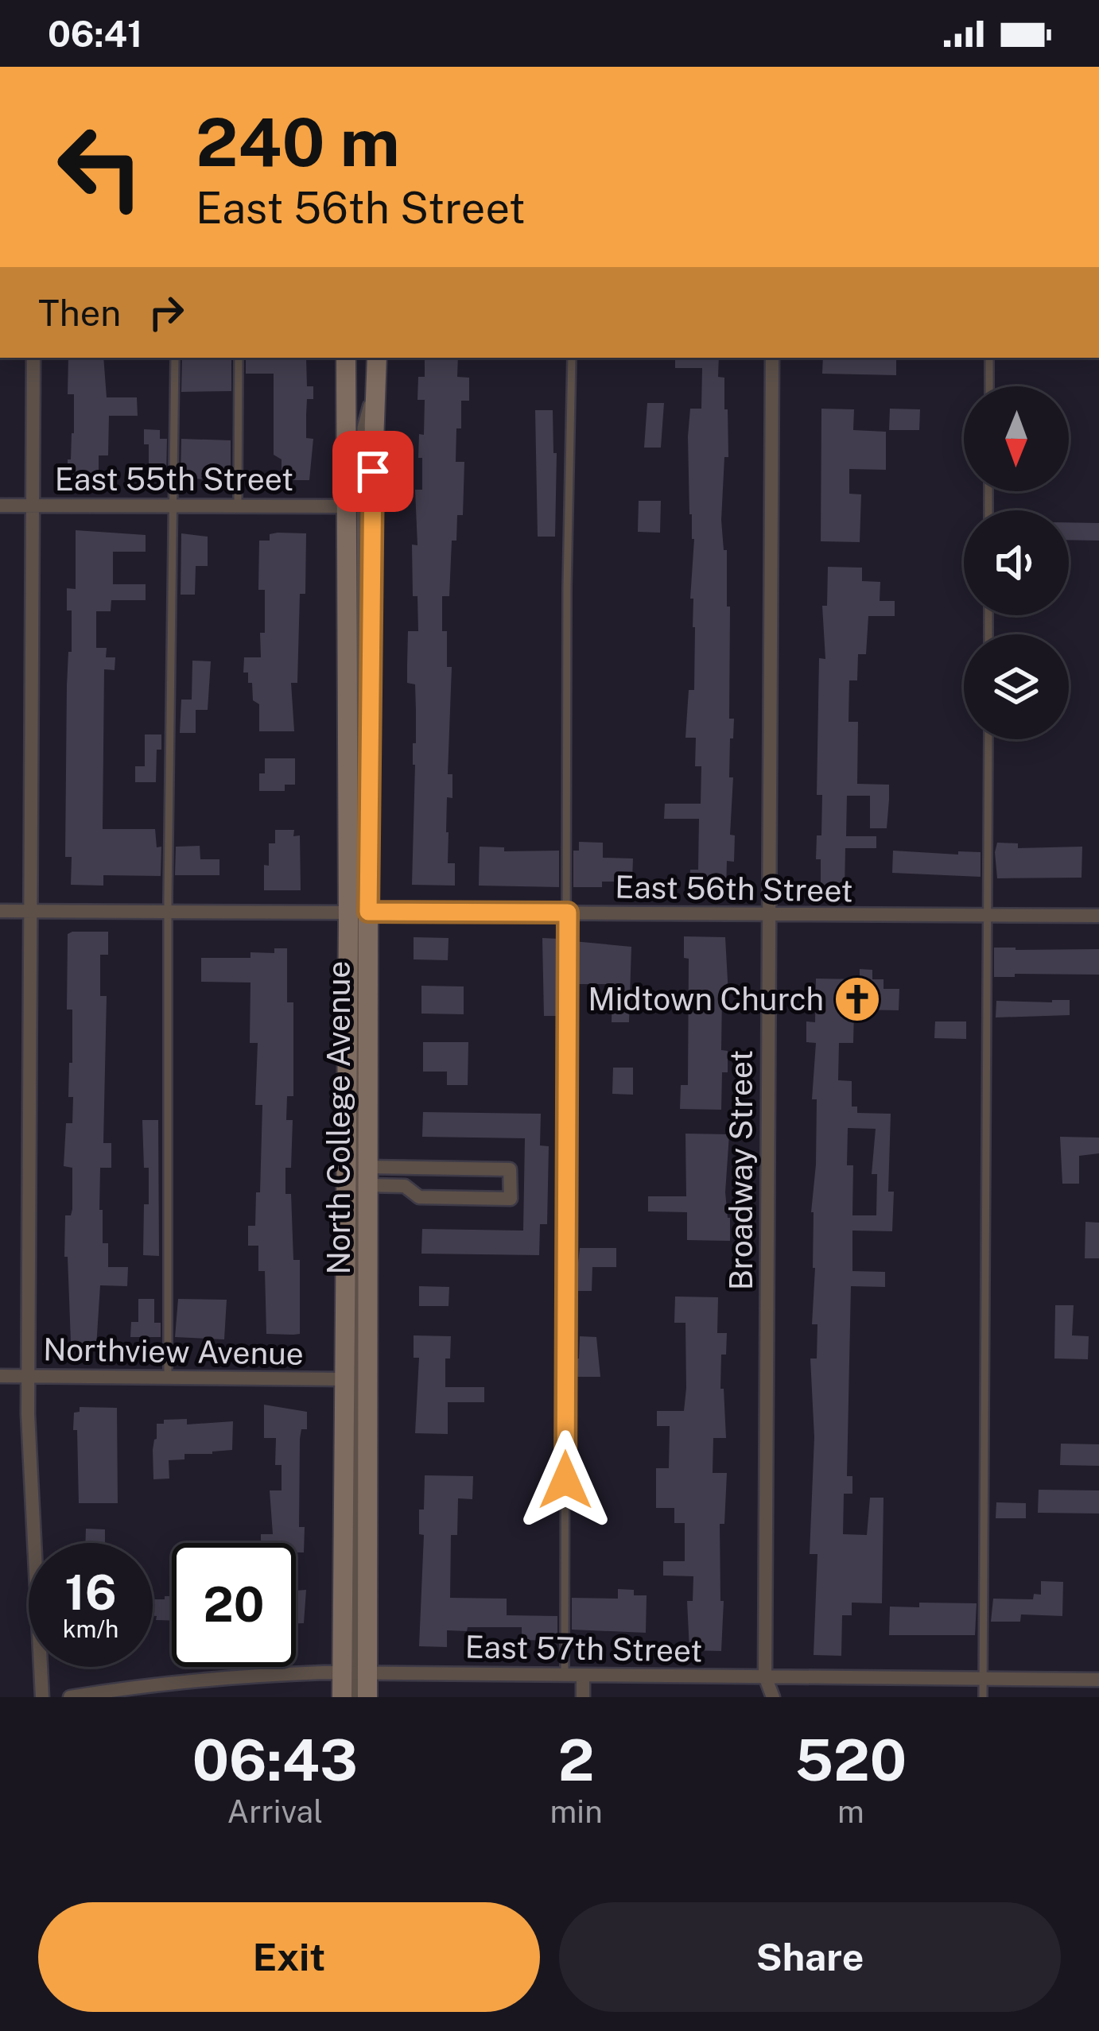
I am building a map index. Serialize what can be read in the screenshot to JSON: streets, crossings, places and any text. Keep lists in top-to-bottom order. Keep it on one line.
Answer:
{"streets":{"main road":["North College Avenue"],"street":["East 55th Street","East 56th Street","Broadway Street","Northview Avenue","East 57th Street"]},"crossings":[["East 55th Street","North College Avenue"],["East 56th Street","North College Avenue"],["East 56th Street","Broadway Street"],["North College Avenue","Northview Avenue"],["North College Avenue","East 57th Street"],["Broadway Street","East 57th Street"]],"places":{"church":["Midtown Church"]},"north":"bottom","page":{"status":"06:41","turn":["240 m","East 56th Street"],"then":"Then","speed":"16 km/h","limit":"20","eta":["06:43","Arrival","2","min","520","m"],"buttons":["Exit","Share"]}}
